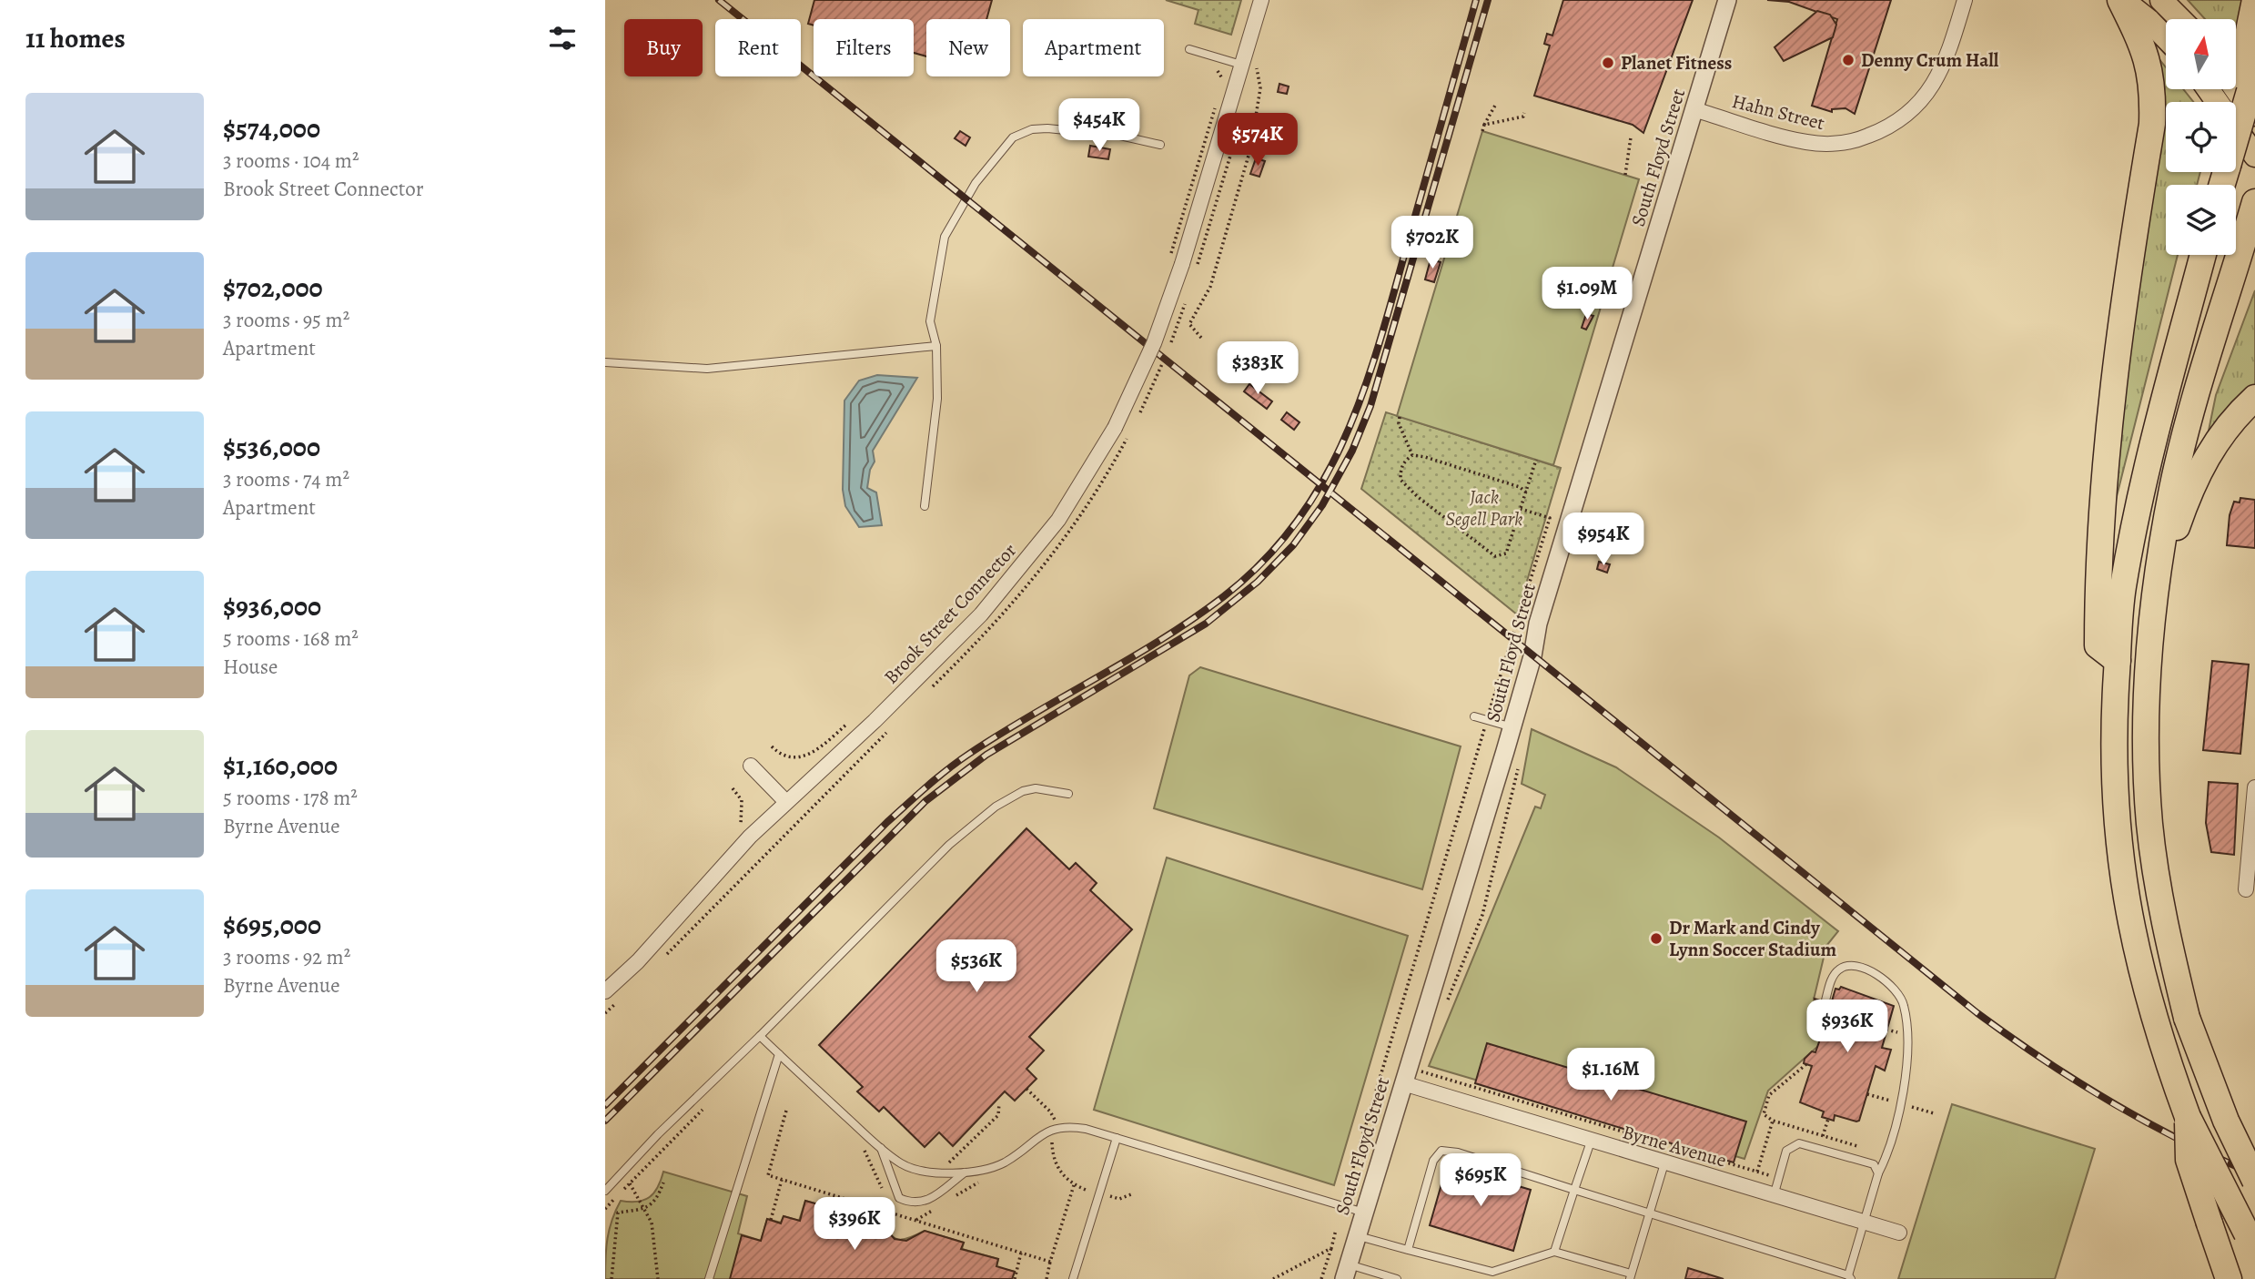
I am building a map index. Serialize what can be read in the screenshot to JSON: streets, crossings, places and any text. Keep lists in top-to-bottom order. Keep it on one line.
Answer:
{"streets":{"street":["Hahn Street","South Floyd Street","Brook Street Connector","Byrne Avenue"]},"crossings":[["Hahn Street","South Floyd Street"],["South Floyd Street","Byrne Avenue"]],"parks":["Jack Segell Park"],"places":["Denny Crum Hall","Planet Fitness","Dr Mark and Cindy Lynn Soccer Stadium"],"north":"top","page":{"heading":"11 homes","chip":["Buy","Rent","Filters","New","Apartment"],"list":[{"name":"$574,000","note":"3 rooms · 104 m² · Brook Street Connector"},{"name":"$702,000","note":"3 rooms · 95 m² · Apartment"},{"name":"$536,000","note":"3 rooms · 74 m² · Apartment"},{"name":"$936,000","note":"5 rooms · 168 m² · House"},{"name":"$1,160,000","note":"5 rooms · 178 m² · Byrne Avenue"},{"name":"$695,000","note":"3 rooms · 92 m² · Byrne Avenue"}],"price":["$454K","$574K","$702K","$1.09M","$383K","$954K","$536K","$936K","$1.16M","$695K","$396K"]}}
